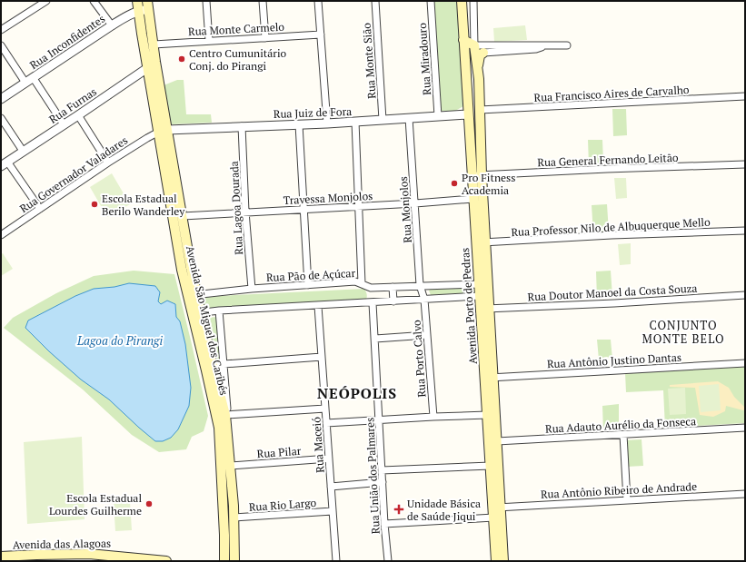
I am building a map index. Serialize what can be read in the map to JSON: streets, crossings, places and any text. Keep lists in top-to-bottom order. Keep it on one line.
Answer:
{"streets":{"main road":["Avenida Porto de Pedras","Avenida São Miguel dos Caribés","Avenida das Alagoas"],"street":["Rua Monte Carmelo","Rua Inconfidentes","Rua Miradouro","Rua Monte Sião","Rua Francisco Aires de Carvalho","Rua Furnas","Rua Juiz de Fora","Rua General Fernando Leitão","Rua Governador Valadares","Travessa Monjolos","Rua Lagoa Dourada","Rua Monjolos","Rua Professor Nilo de Albuquerque Mello","Rua Pão de Açúcar","Rua Doutor Manoel da Costa Souza","Rua Porto Calvo","Rua Antônio Justino Dantas","Rua Adauto Aurélio da Fonseca","Rua Maceió","Rua Pilar","Rua União dos Palmares","Rua Antônio Ribeiro de Andrade","Rua Rio Largo"]},"crossings":[["Rua Monte Carmelo","Avenida São Miguel dos Caribés"],["Rua Inconfidentes","Avenida São Miguel dos Caribés"],["Rua Miradouro","Rua Juiz de Fora"],["Rua Monte Sião","Rua Juiz de Fora"],["Rua Francisco Aires de Carvalho","Avenida Porto de Pedras"],["Rua Furnas","Avenida São Miguel dos Caribés"],["Rua Juiz de Fora","Rua Governador Valadares"],["Rua Juiz de Fora","Rua Lagoa Dourada"],["Rua Juiz de Fora","Rua Monjolos"],["Rua Juiz de Fora","Avenida Porto de Pedras"],["Rua Juiz de Fora","Avenida São Miguel dos Caribés"],["Rua General Fernando Leitão","Avenida Porto de Pedras"],["Rua Governador Valadares","Avenida São Miguel dos Caribés"],["Travessa Monjolos","Rua Lagoa Dourada"],["Travessa Monjolos","Rua Monjolos"],["Travessa Monjolos","Avenida Porto de Pedras"],["Travessa Monjolos","Avenida São Miguel dos Caribés"],["Rua Lagoa Dourada","Rua Pão de Açúcar"],["Rua Monjolos","Rua Pão de Açúcar"],["Rua Monjolos","Rua Porto Calvo"],["Rua Professor Nilo de Albuquerque Mello","Avenida Porto de Pedras"],["Rua Pão de Açúcar","Avenida Porto de Pedras"],["Rua Pão de Açúcar","Avenida São Miguel dos Caribés"],["Rua Doutor Manoel da Costa Souza","Avenida Porto de Pedras"],["Avenida Porto de Pedras","Rua Antônio Justino Dantas"],["Avenida Porto de Pedras","Rua Adauto Aurélio da Fonseca"],["Avenida Porto de Pedras","Rua Antônio Ribeiro de Andrade"],["Avenida São Miguel dos Caribés","Rua Pilar"],["Avenida São Miguel dos Caribés","Rua Rio Largo"],["Rua Maceió","Rua Pilar"],["Rua Maceió","Rua Rio Largo"]],"districts":["CONJUNTO MONTE BELO","NEÓPOLIS"],"water":["Lagoa do Pirangi"],"places":{"other":["Centro Cumunitário Conj. do Pirangi","Pro Fitness Academia","Escola Estadual Berilo Wanderley","Escola Estadual Lourdes Guilherme"],"health":["Unidade Básica de Saúde Jiqui"]}}
